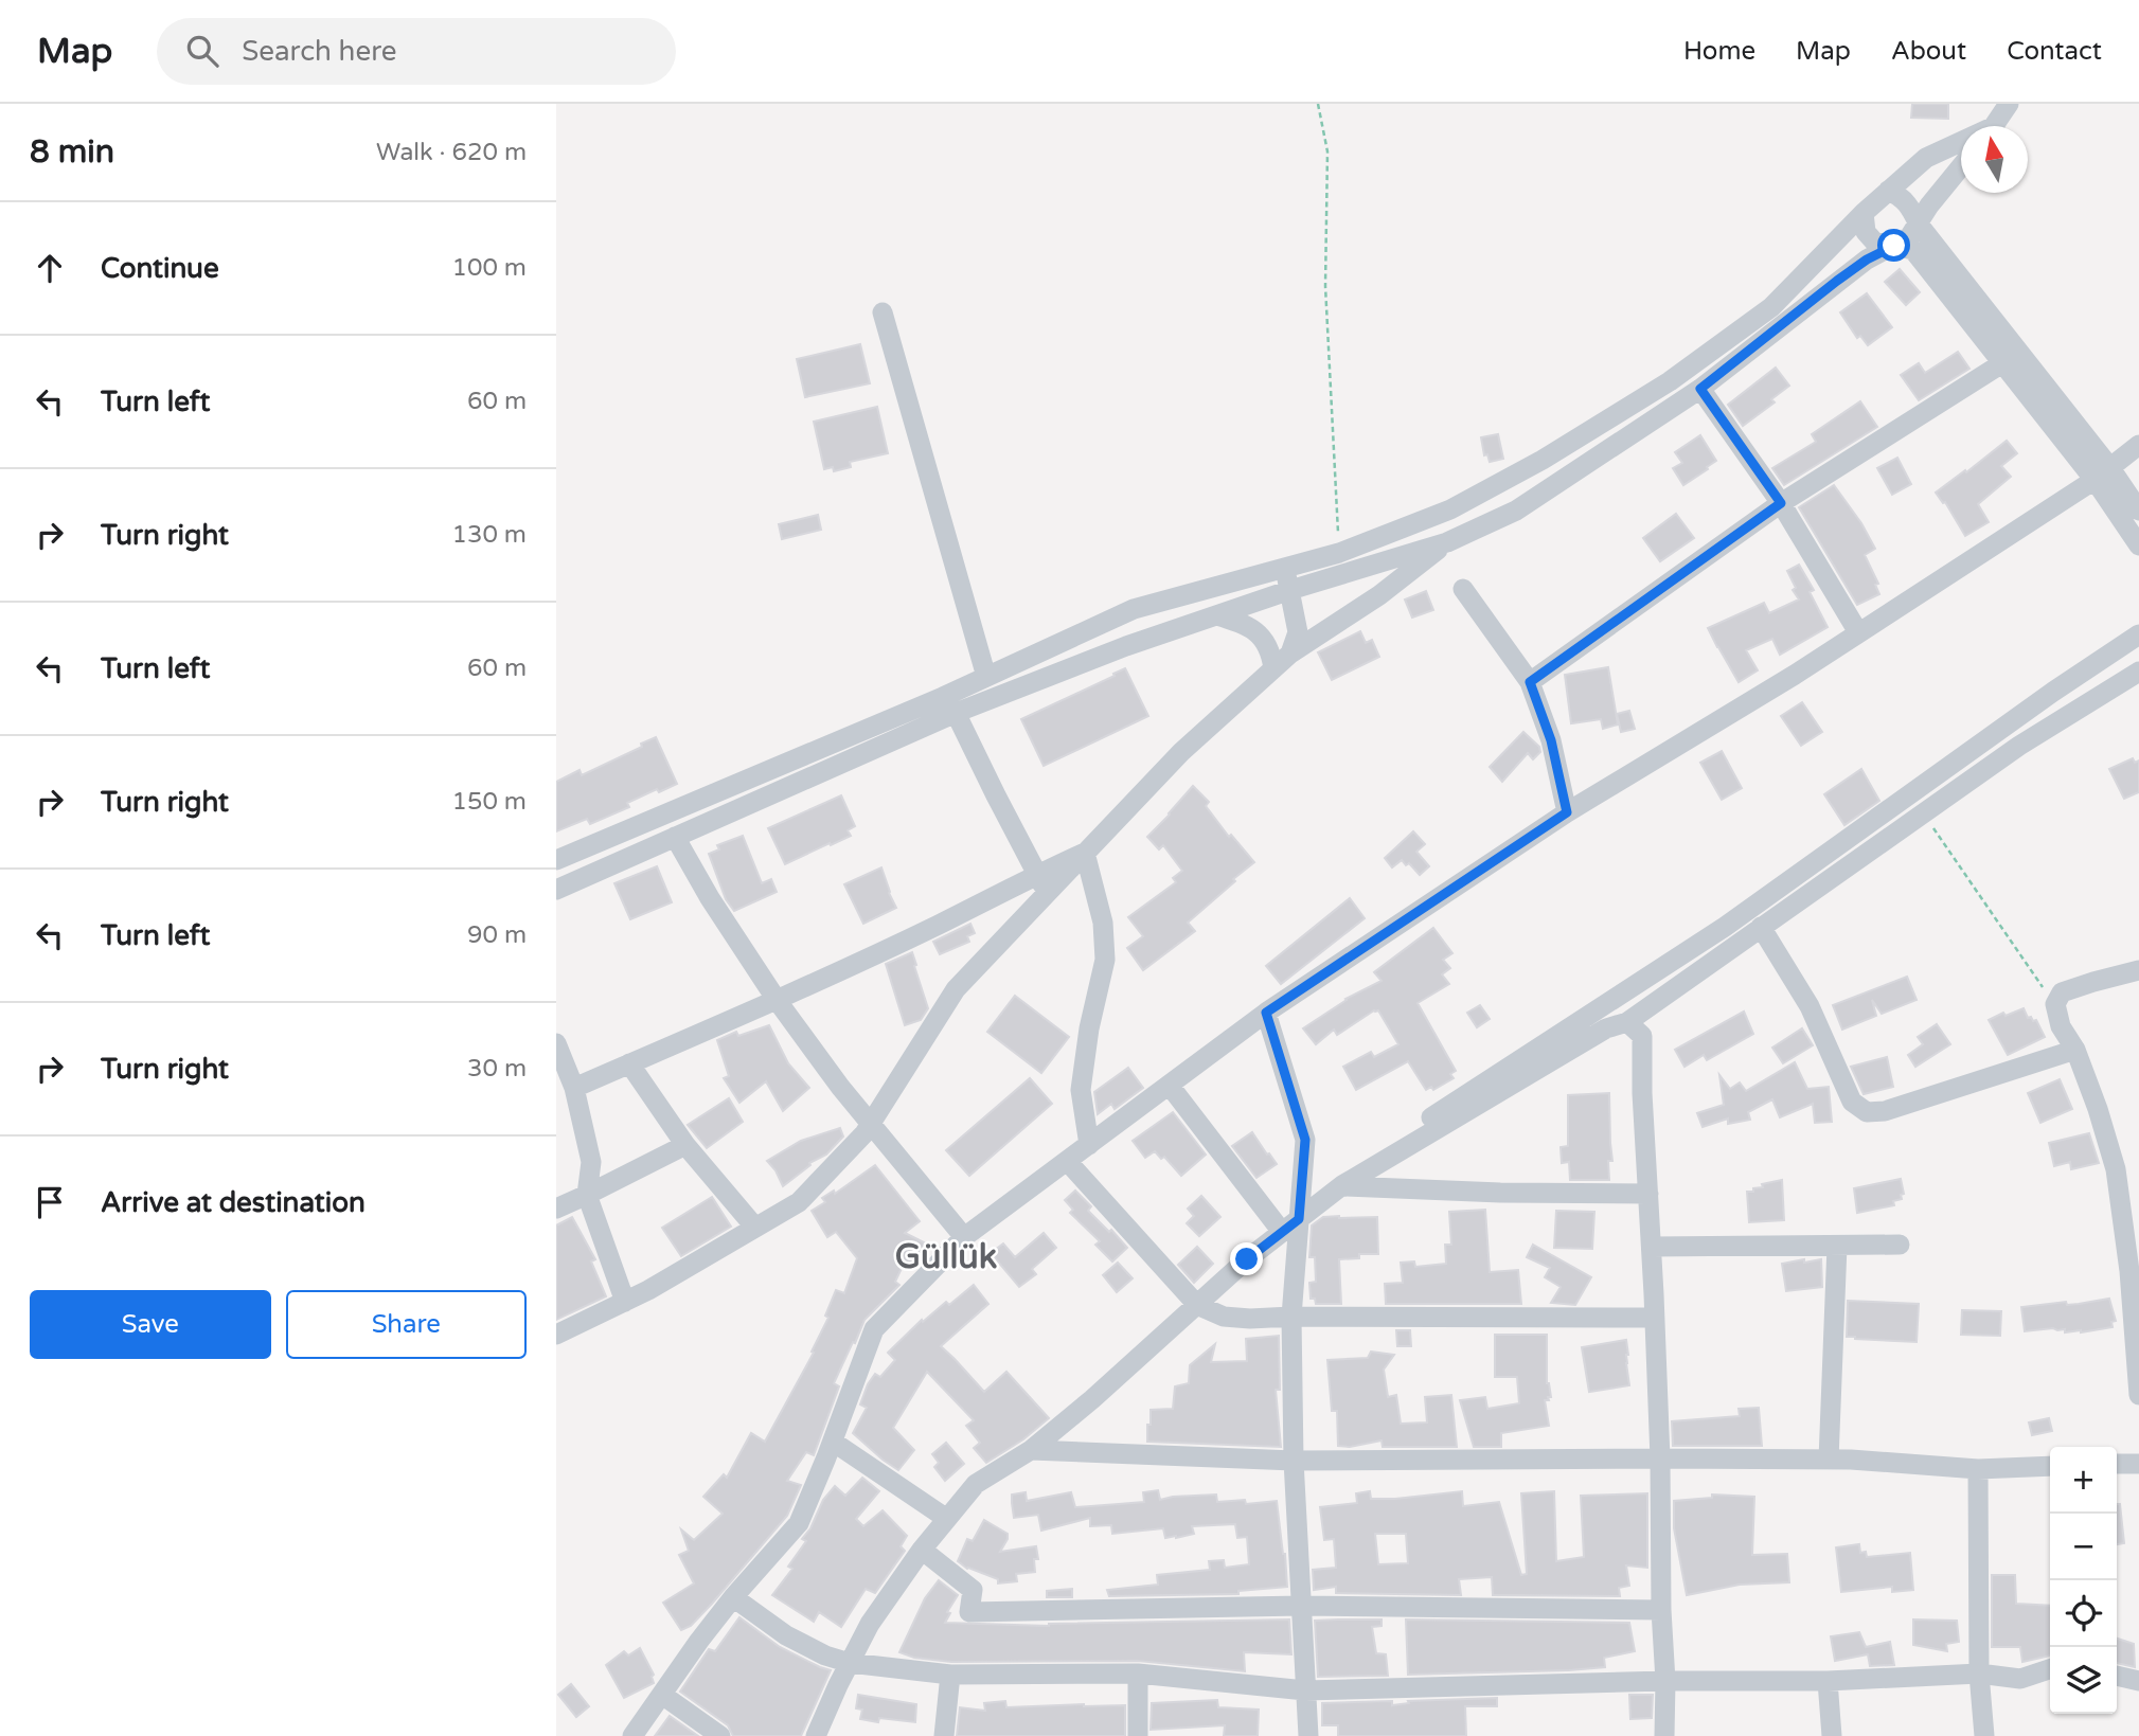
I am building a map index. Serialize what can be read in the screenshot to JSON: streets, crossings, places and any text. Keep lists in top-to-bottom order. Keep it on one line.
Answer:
{"districts":["Güllük"],"north":"top","page":{"header":"Map","search":"Search here","nav":["Home","Map","About","Contact"],"heading":["8 min","Walk · 620 m"],"list":[["Continue","100 m"],["Turn left","60 m"],["Turn right","130 m"],["Turn left","60 m"],["Turn right","150 m"],["Turn left","90 m"],["Turn right","30 m"],"Arrive at destination"],"buttons":["Save","Share"],"map_buttons":["+","−"]}}
